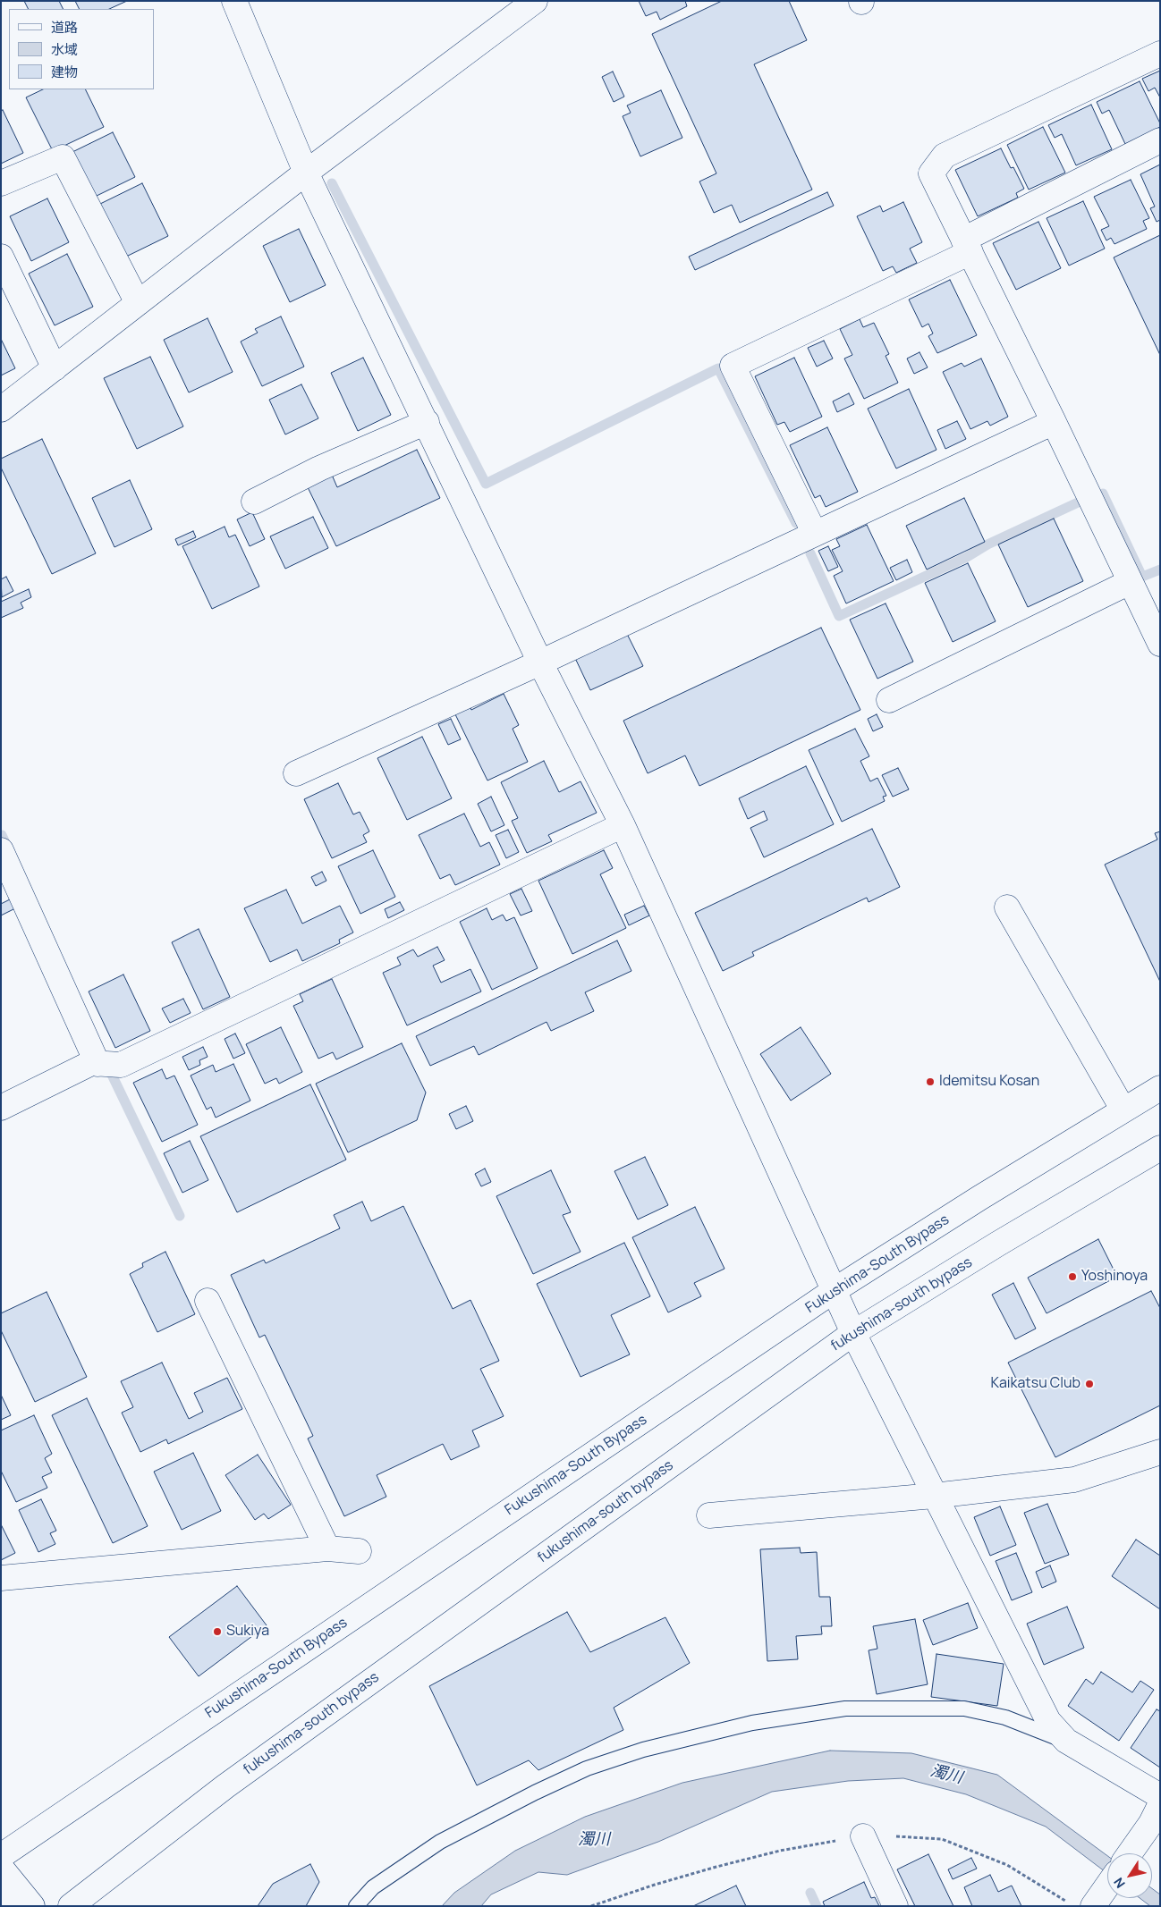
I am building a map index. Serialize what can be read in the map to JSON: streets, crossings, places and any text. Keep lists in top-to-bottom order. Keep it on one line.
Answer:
{"streets":{"main road":["Fukushima-South Bypass","fukushima-south bypass"]},"water":["濁川"],"places":["Idemitsu Kosan","Yoshinoya","Kaikatsu Club","Sukiya"],"legend":["道路","水域","建物"],"north":"bottom left"}
